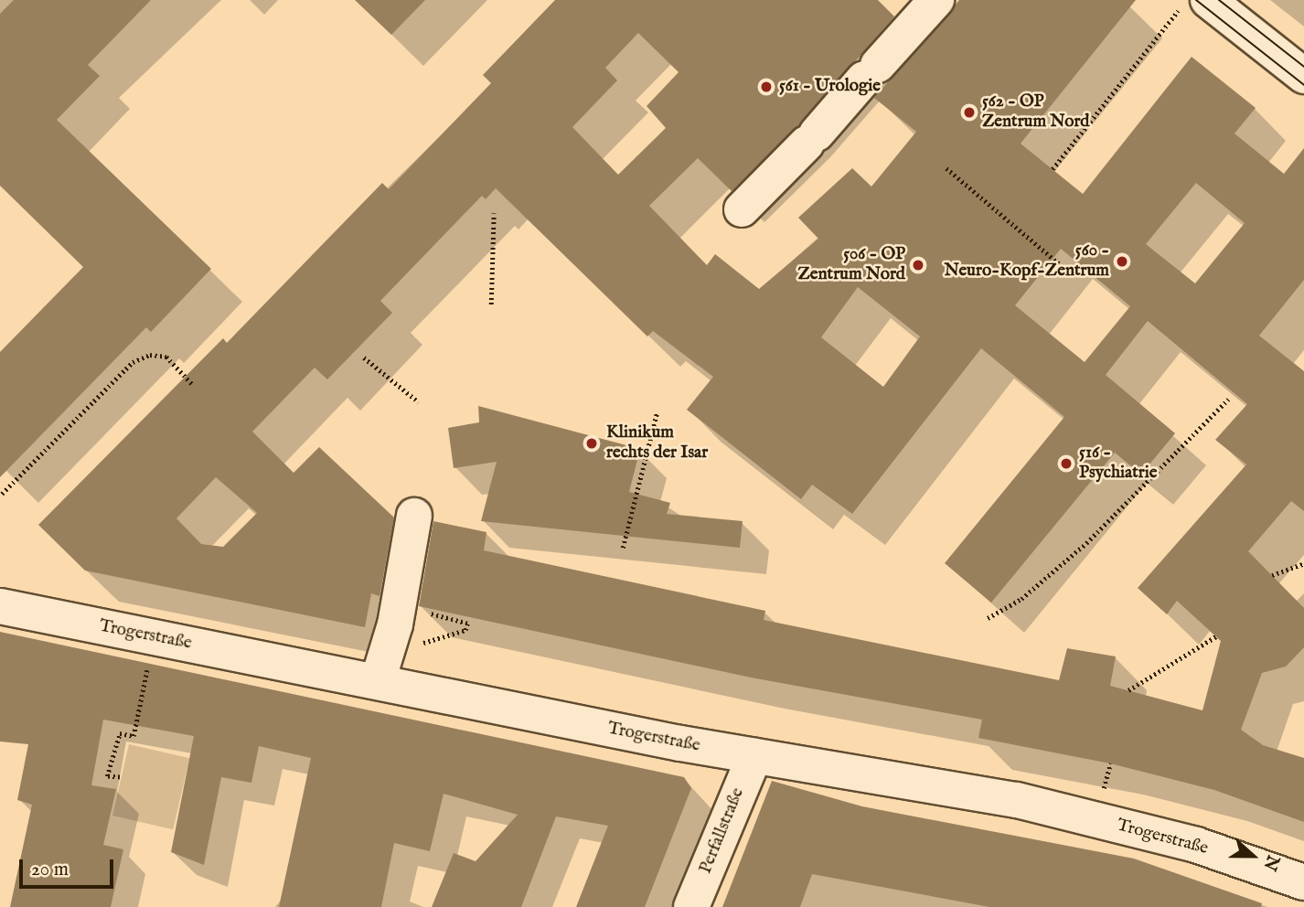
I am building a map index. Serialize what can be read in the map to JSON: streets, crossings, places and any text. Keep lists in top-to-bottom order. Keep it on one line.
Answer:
{"streets":{"street":["Trogerstraße","Perfallstraße"]},"crossings":[["Trogerstraße","Perfallstraße"]],"places":["561 - Urologie","562 - OP Zentrum Nord","560 - Neuro-Kopf-Zentrum","506 - OP Zentrum Nord","Klinikum rechts der Isar","516 - Psychiatrie"],"scale_bar":"20 m","north":"right"}
